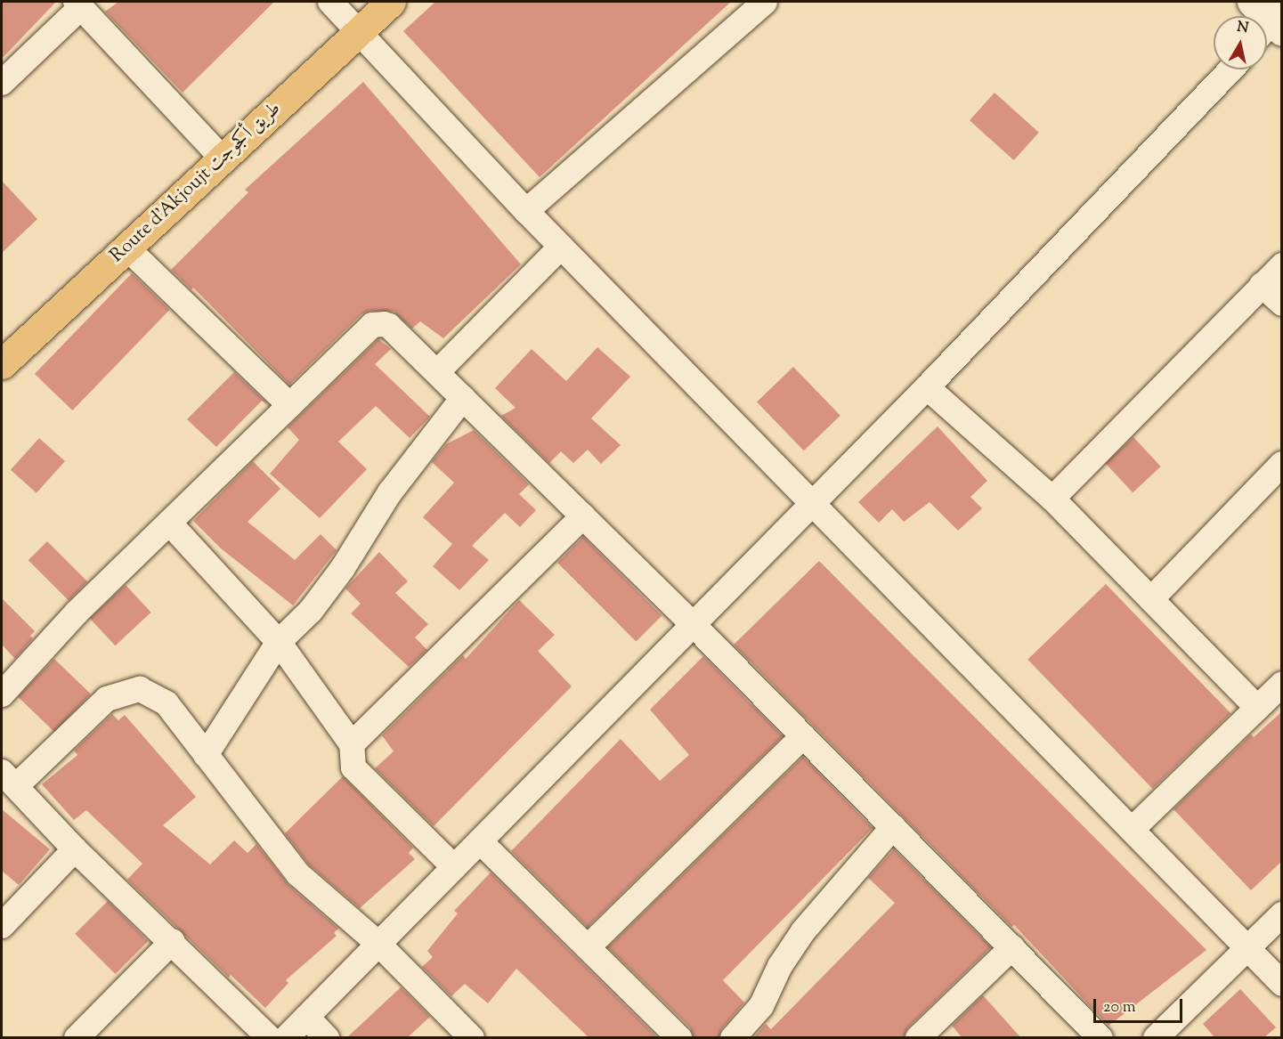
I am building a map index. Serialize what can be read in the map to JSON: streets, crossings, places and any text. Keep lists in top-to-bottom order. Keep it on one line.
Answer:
{"streets":{"highway":["Route d'Akjoujt طريق أكجوجت"]},"scale_bar":"20 m","north":"top"}
